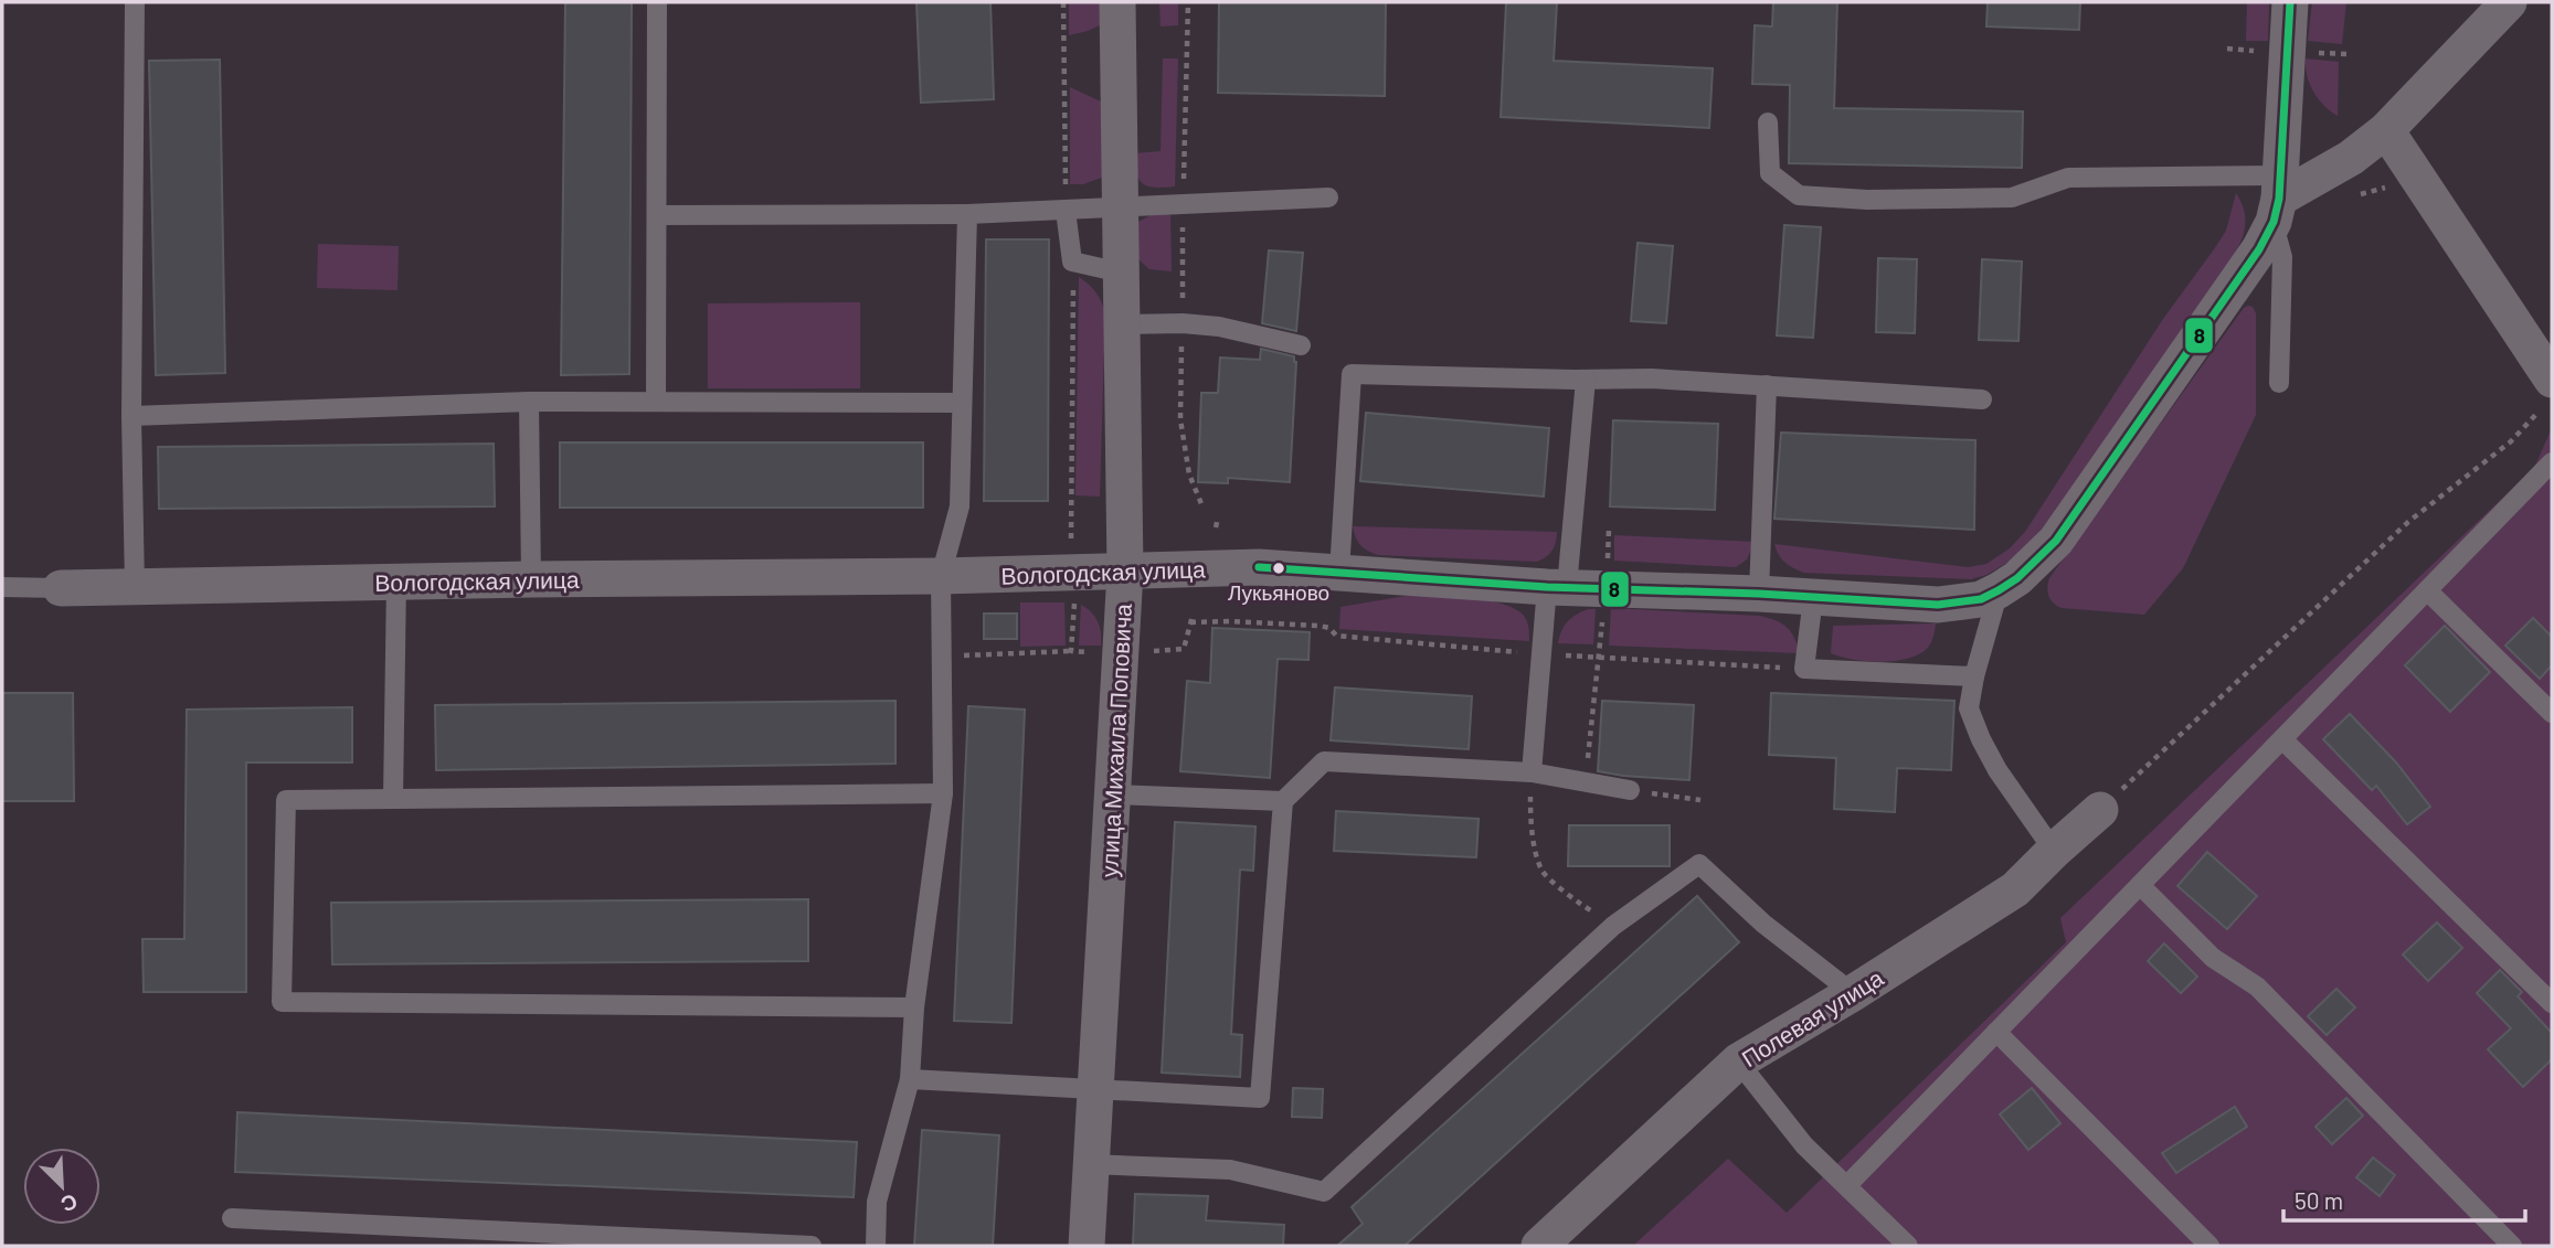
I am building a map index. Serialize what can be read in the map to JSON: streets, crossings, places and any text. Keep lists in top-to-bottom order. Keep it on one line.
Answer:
{"streets":{"street":["Вологодская улица","улица Михаила Поповича","Полевая улица"]},"crossings":[["Вологодская улица","улица Михаила Поповича"]],"places":["Лукьяново"],"lines":["transit line 8"],"scale_bar":"50 m","north":"bottom right"}
